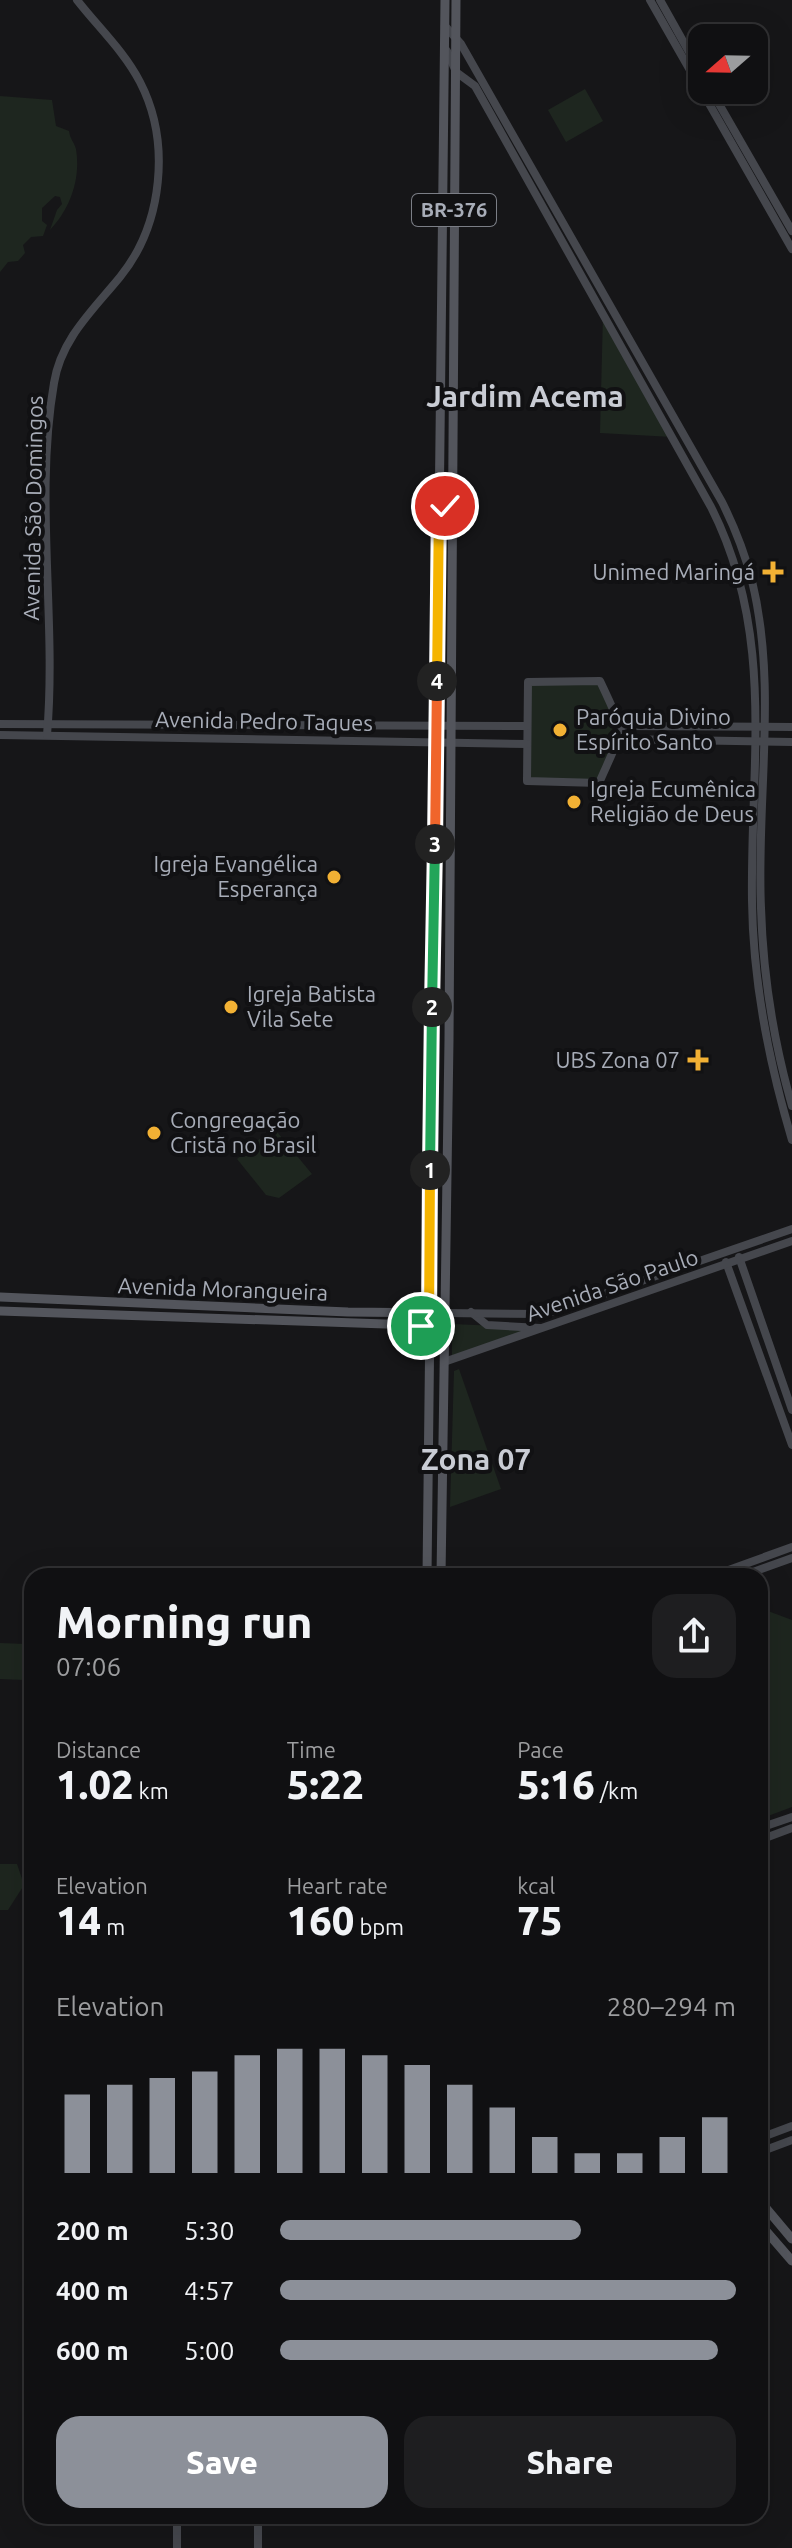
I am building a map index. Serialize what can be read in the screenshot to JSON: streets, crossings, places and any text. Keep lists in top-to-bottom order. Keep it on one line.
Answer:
{"streets":{"main road":["BR-376","Avenida São Domingos","Avenida Pedro Taques","Avenida São Paulo","Avenida Morangueira"]},"crossings":[["BR-376","Avenida Pedro Taques"],["BR-376","Avenida São Paulo"],["BR-376","Avenida Morangueira"],["Avenida São Domingos","Avenida Pedro Taques"],["Avenida São Paulo","Avenida Morangueira"]],"districts":["Jardim Acema","Zona 07"],"places":{"health":["Unimed Maringá","UBS Zona 07"],"other":["Paróquia Divino Espírito Santo","Igreja Ecumênica Religião de Deus","Igreja Evangélica Esperança","Igreja Batista Vila Sete","Congregação Cristã no Brasil"]},"north":"left","page":{"pins":["4","3","2","1"],"heading":["Morning run","07:06"],"stats":[["Distance","1.02 km"],["Time","5:22"],["Pace","5:16 /km"],["Elevation","14 m"],["Heart rate","160 bpm"],["kcal","75"]],"chart":["Elevation","280–294 m"],"list":[{"name":"200 m","note":"5:30"},{"name":"400 m","note":"4:57"},{"name":"600 m","note":"5:00"}],"buttons":["Save","Share"]}}
